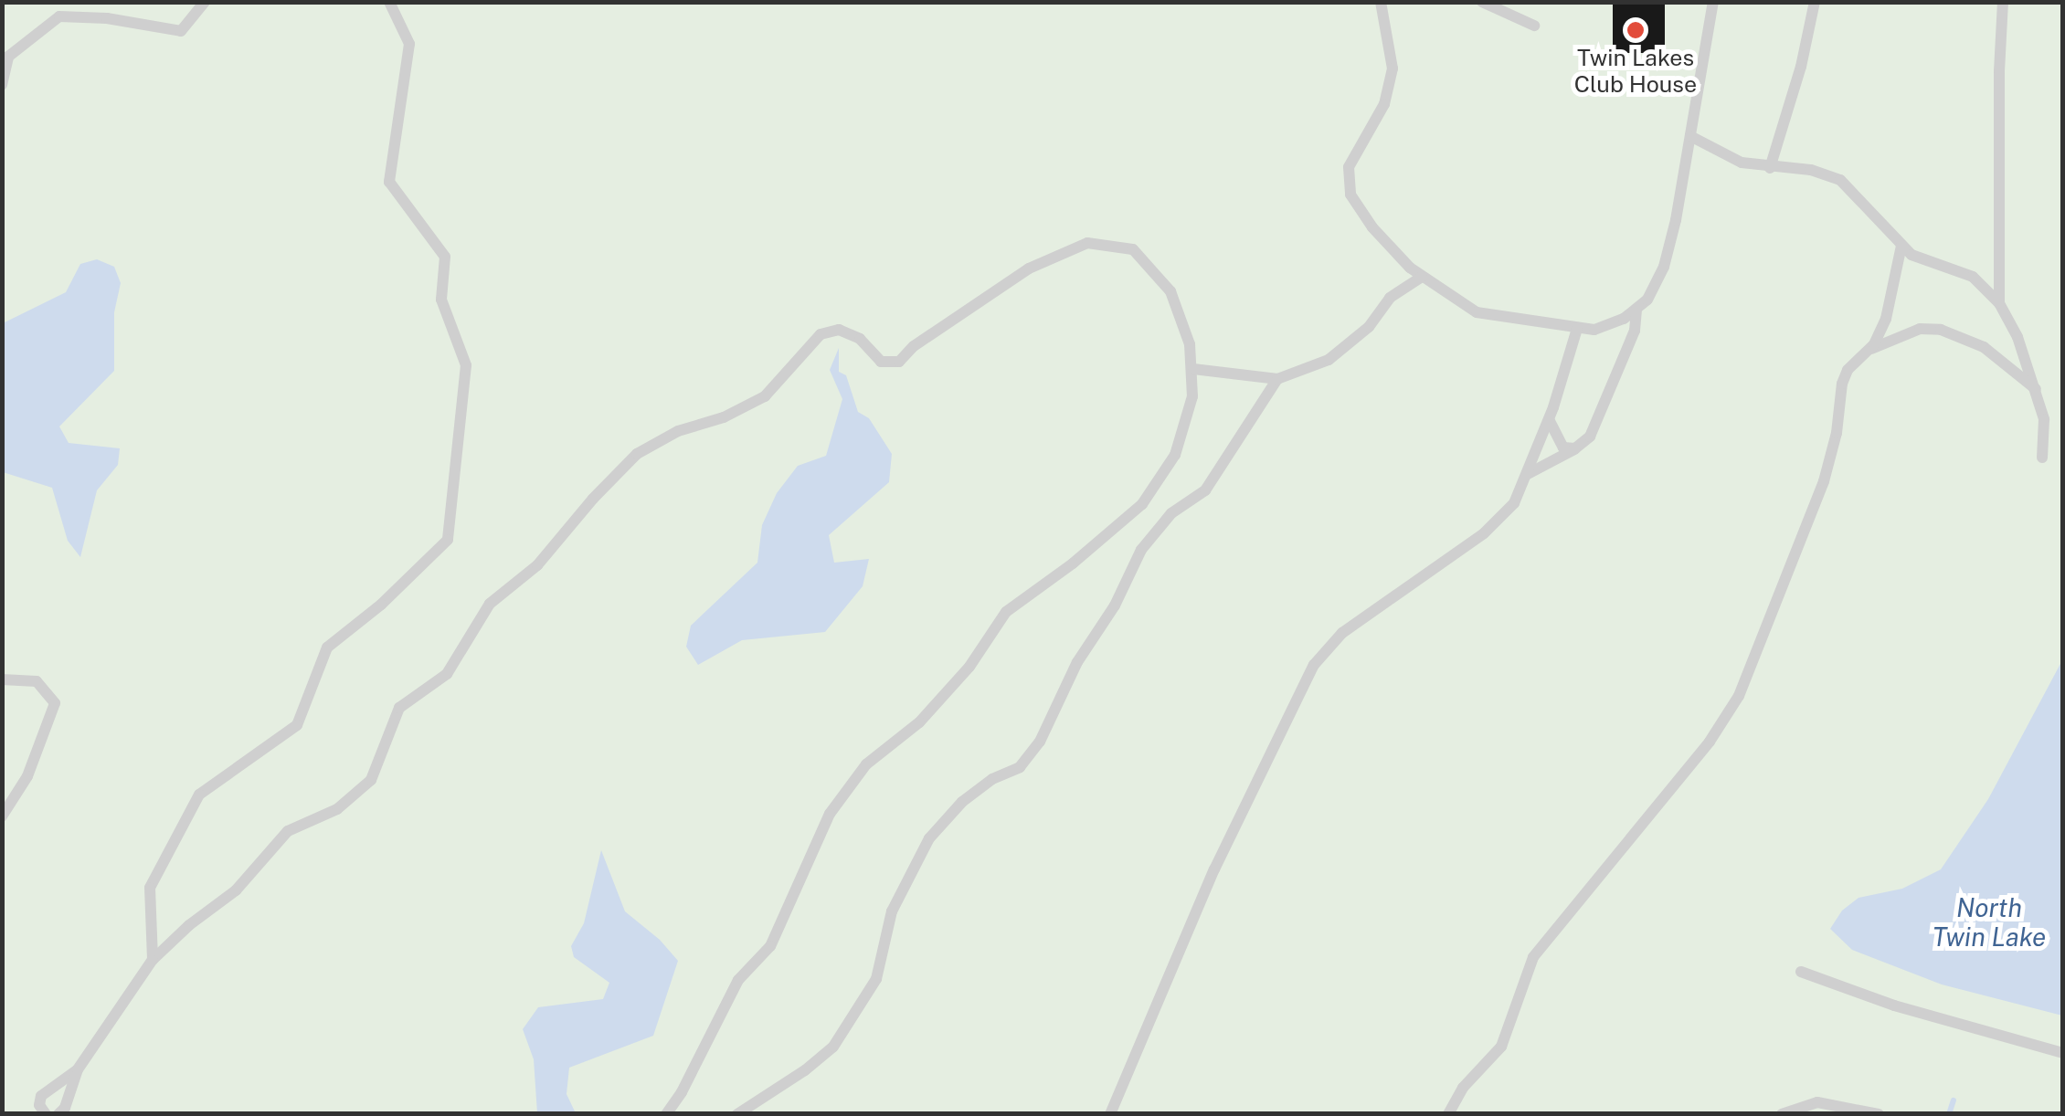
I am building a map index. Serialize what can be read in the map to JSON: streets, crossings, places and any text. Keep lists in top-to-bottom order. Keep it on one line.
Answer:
{"water":["North Twin Lake"],"places":["Twin Lakes Club House"]}
